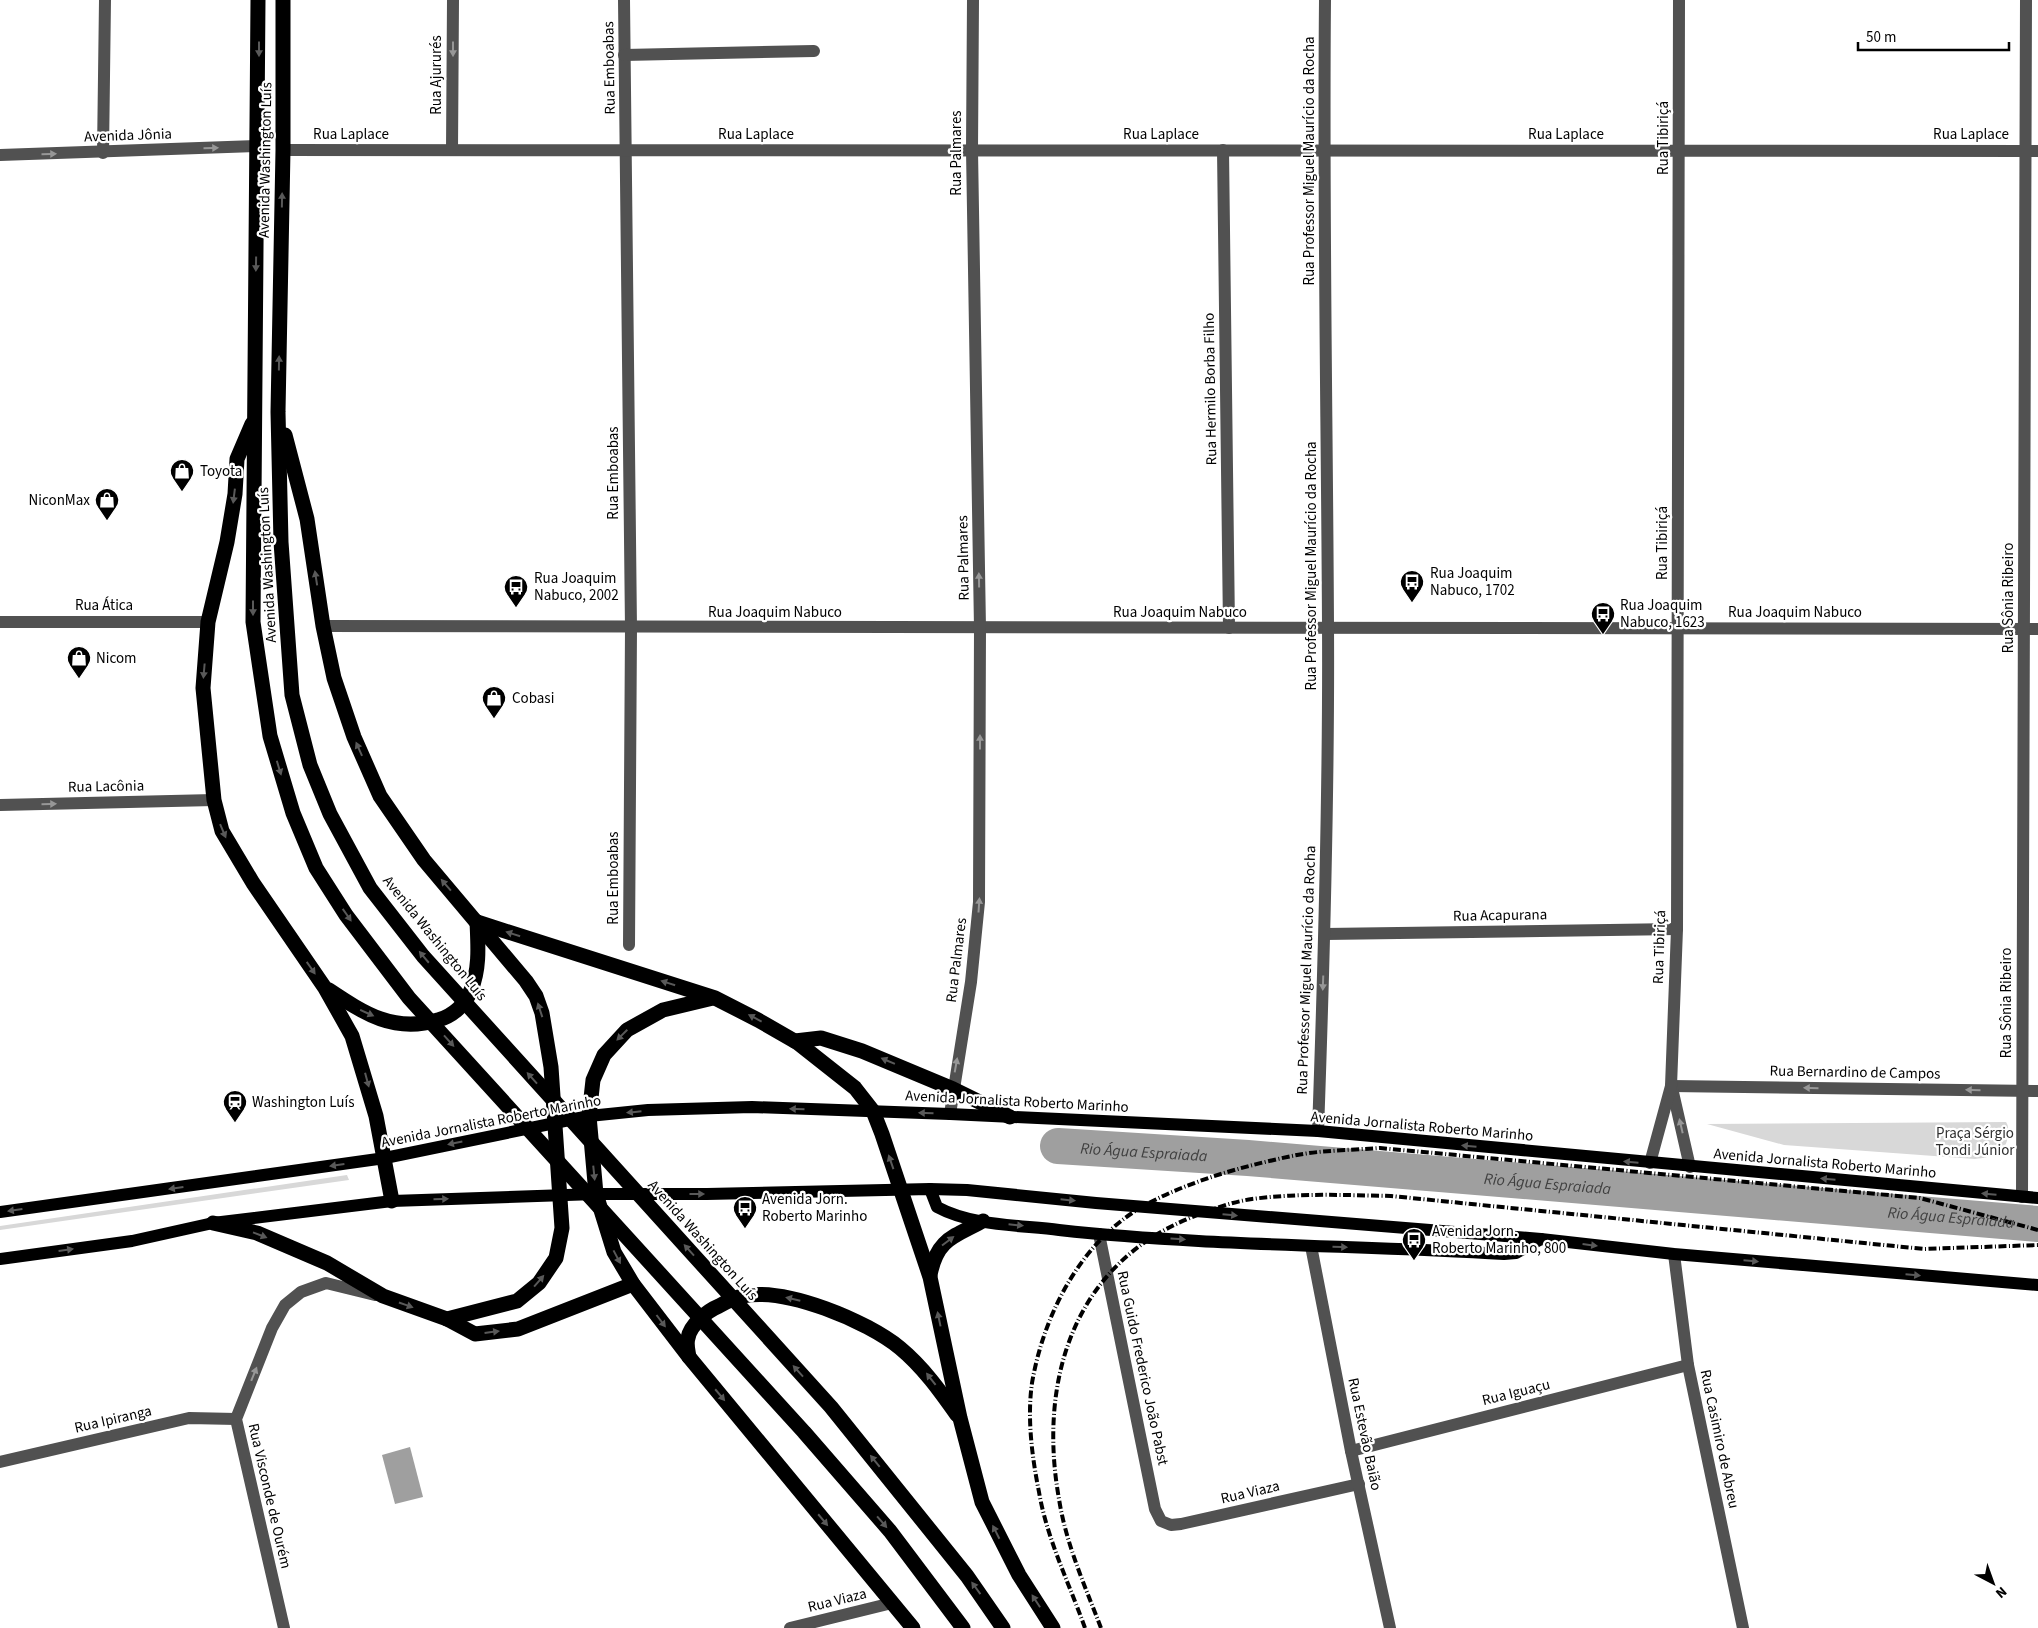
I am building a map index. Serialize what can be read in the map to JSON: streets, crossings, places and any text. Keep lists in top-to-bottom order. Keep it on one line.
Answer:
{"streets":{"highway":["Avenida Washington Luís"],"main road":["Avenida Jornalista Roberto Marinho"],"street":["Rua Emboabas","Rua Ajururés","Rua Laplace","Avenida Jônia","Rua Tibiriçá","Rua Palmares","Rua Professor Miguel Maurício da Rocha","Rua Hermilo Borba Filho","Rua Sônia Ribeiro","Rua Ática","Rua Joaquim Nabuco","Rua Lacônia","Rua Acapurana","Rua Bernardino de Campos","Rua Guido Frederico João Pabst","Rua Iguaçu","Rua Ipiranga","Rua Estevão Baião","Rua Casimiro de Abreu","Rua Viaza","Rua Visconde de Ourém"]},"crossings":[["Rua Emboabas","Rua Laplace"],["Rua Emboabas","Rua Joaquim Nabuco"],["Rua Ajururés","Rua Laplace"],["Rua Laplace","Rua Tibiriçá"],["Rua Laplace","Rua Palmares"],["Rua Laplace","Avenida Washington Luís"],["Rua Laplace","Rua Professor Miguel Maurício da Rocha"],["Rua Laplace","Rua Hermilo Borba Filho"],["Rua Laplace","Rua Sônia Ribeiro"],["Avenida Jônia","Avenida Washington Luís"],["Rua Tibiriçá","Rua Joaquim Nabuco"],["Rua Tibiriçá","Rua Acapurana"],["Rua Tibiriçá","Rua Bernardino de Campos"],["Rua Tibiriçá","Avenida Jornalista Roberto Marinho"],["Rua Palmares","Rua Joaquim Nabuco"],["Rua Palmares","Avenida Jornalista Roberto Marinho"],["Rua Professor Miguel Maurício da Rocha","Rua Joaquim Nabuco"],["Rua Professor Miguel Maurício da Rocha","Rua Acapurana"],["Rua Professor Miguel Maurício da Rocha","Avenida Jornalista Roberto Marinho"],["Rua Hermilo Borba Filho","Rua Joaquim Nabuco"],["Rua Sônia Ribeiro","Rua Joaquim Nabuco"],["Rua Sônia Ribeiro","Rua Bernardino de Campos"],["Rua Sônia Ribeiro","Avenida Jornalista Roberto Marinho"],["Rua Guido Frederico João Pabst","Rua Viaza"],["Rua Iguaçu","Rua Estevão Baião"],["Rua Iguaçu","Rua Casimiro de Abreu"],["Rua Ipiranga","Rua Visconde de Ourém"],["Rua Estevão Baião","Rua Viaza"]],"one_way":["Rua Ajururés","Avenida Jônia","Rua Palmares","Rua Lacônia","Rua Bernardino de Campos","Rua Visconde de Ourém"],"water":["Rio Água Espraiada"],"parks":["Praça Sérgio Tondi Júnior"],"places":{"shop":["Toyota","NiconMax","Nicom","Cobasi"],"bus stop":["Rua Joaquim Nabuco, 1702","Rua Joaquim Nabuco, 2002","Rua Joaquim Nabuco, 1623","Avenida Jorn. Roberto Marinho","Avenida Jorn. Roberto Marinho, 800"],"station":["Washington Luís"]},"scale_bar":"50 m","north":"bottom right"}
